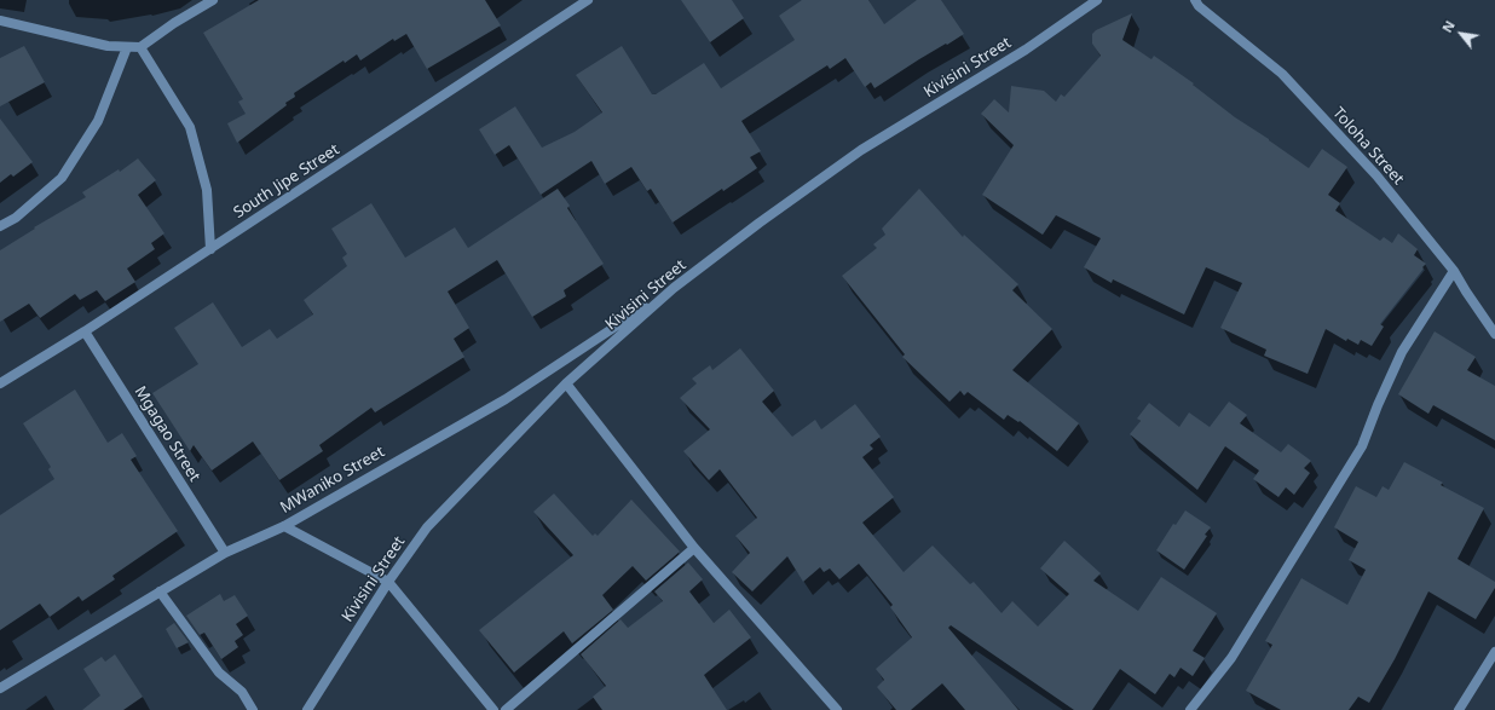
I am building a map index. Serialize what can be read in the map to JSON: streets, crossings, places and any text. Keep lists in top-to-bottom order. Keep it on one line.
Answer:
{"streets":{"street":["Kivisini Street","Toloha Street","South Jipe Street","Mgagao Street","MWaniko Street"]},"crossings":[["Kivisini Street","MWaniko Street"],["South Jipe Street","Mgagao Street"],["Mgagao Street","MWaniko Street"]],"north":"top left"}
